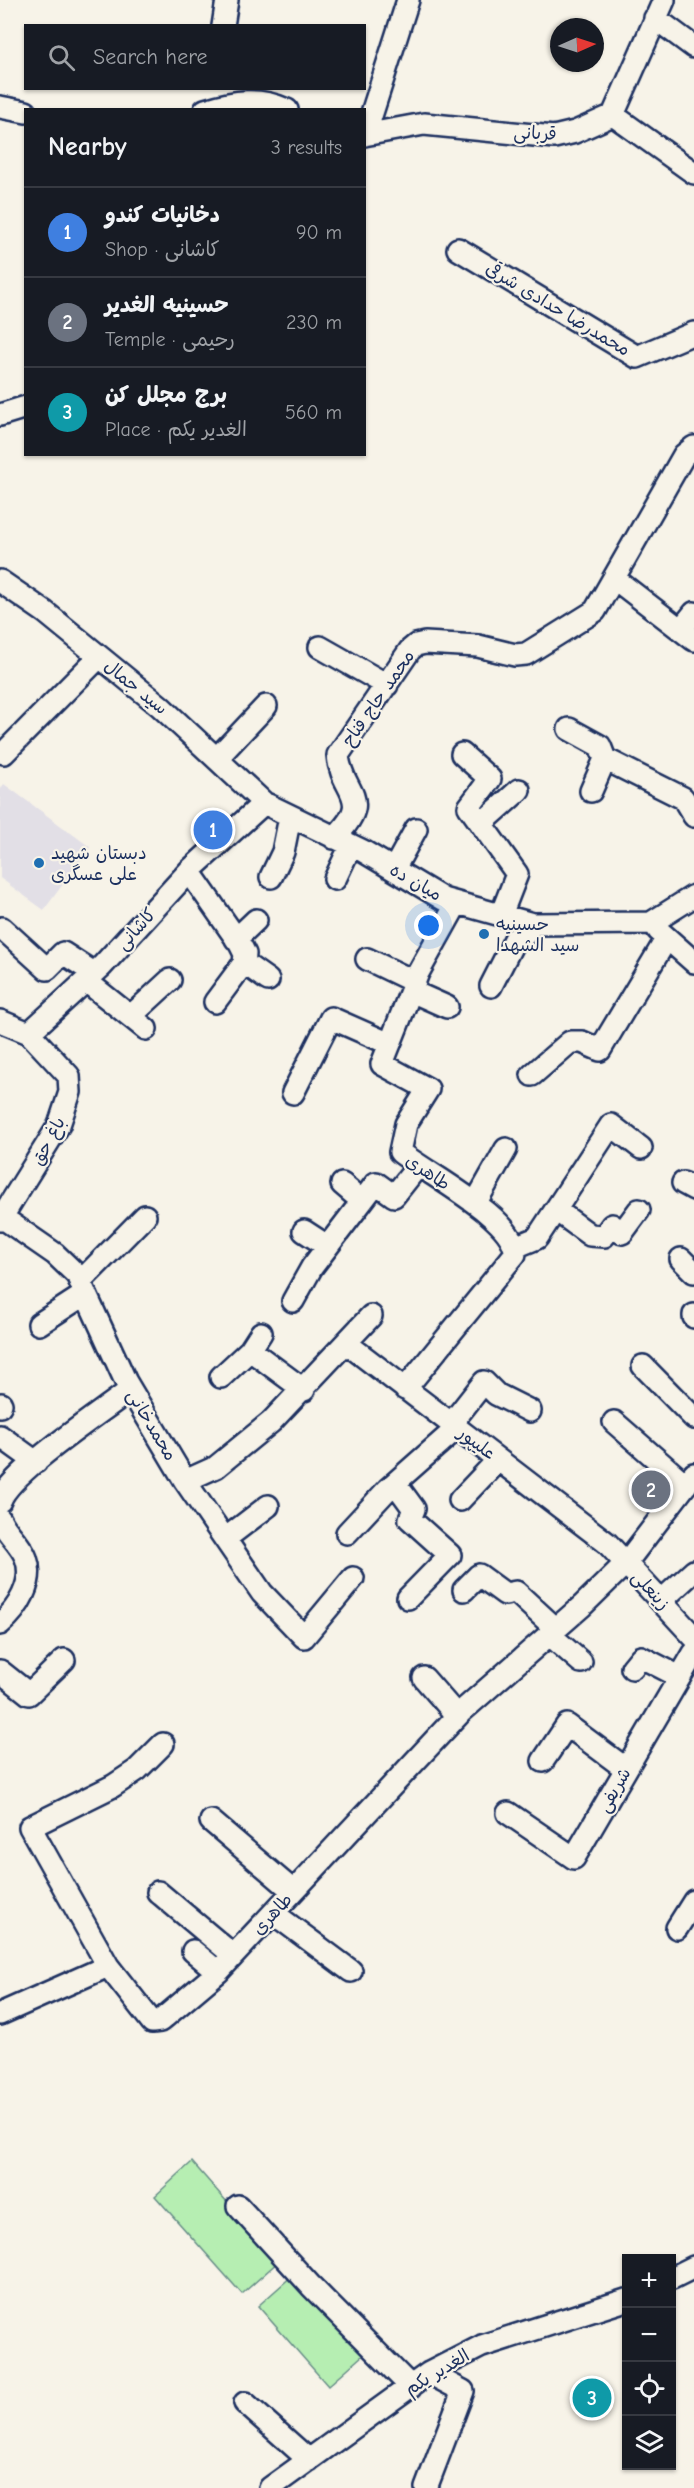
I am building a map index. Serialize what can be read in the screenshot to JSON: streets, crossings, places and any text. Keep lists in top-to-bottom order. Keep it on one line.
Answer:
{"streets":{"street":["قربانی","محمدرضا حدادی شرقی","سید جمال","محمد حاج فناح","میان ده","کاشانی","باغ حق","طاهری","محمدخانی","علیپور","زینعلی","شریفی","الغدیر یکم"]},"crossings":[["سید جمال","میان ده"],["سید جمال","کاشانی"],["محمد حاج فناح","میان ده"],["میان ده","کاشانی"],["میان ده","طاهری"],["کاشانی","باغ حق"],["باغ حق","محمدخانی"],["طاهری","زینعلی"],["علیپور","زینعلی"]],"places":["دبستان شهید علی عسگری","حسینیه سید الشهدا"],"north":"right","page":{"search":"Search here","heading":["Nearby","3 results"],"list":[{"mark":"1","name":"دخانیات کندو","note":"Shop · کاشانی","value":"90 m"},{"mark":"2","name":"حسینیه الغدیر","note":"Temple · رحیمی","value":"230 m"},{"mark":"3","name":"برج مجلل کن","note":"Place · الغدیر یکم","value":"560 m"}],"pins":["1","2","3"],"map_buttons":["+","−"]}}
